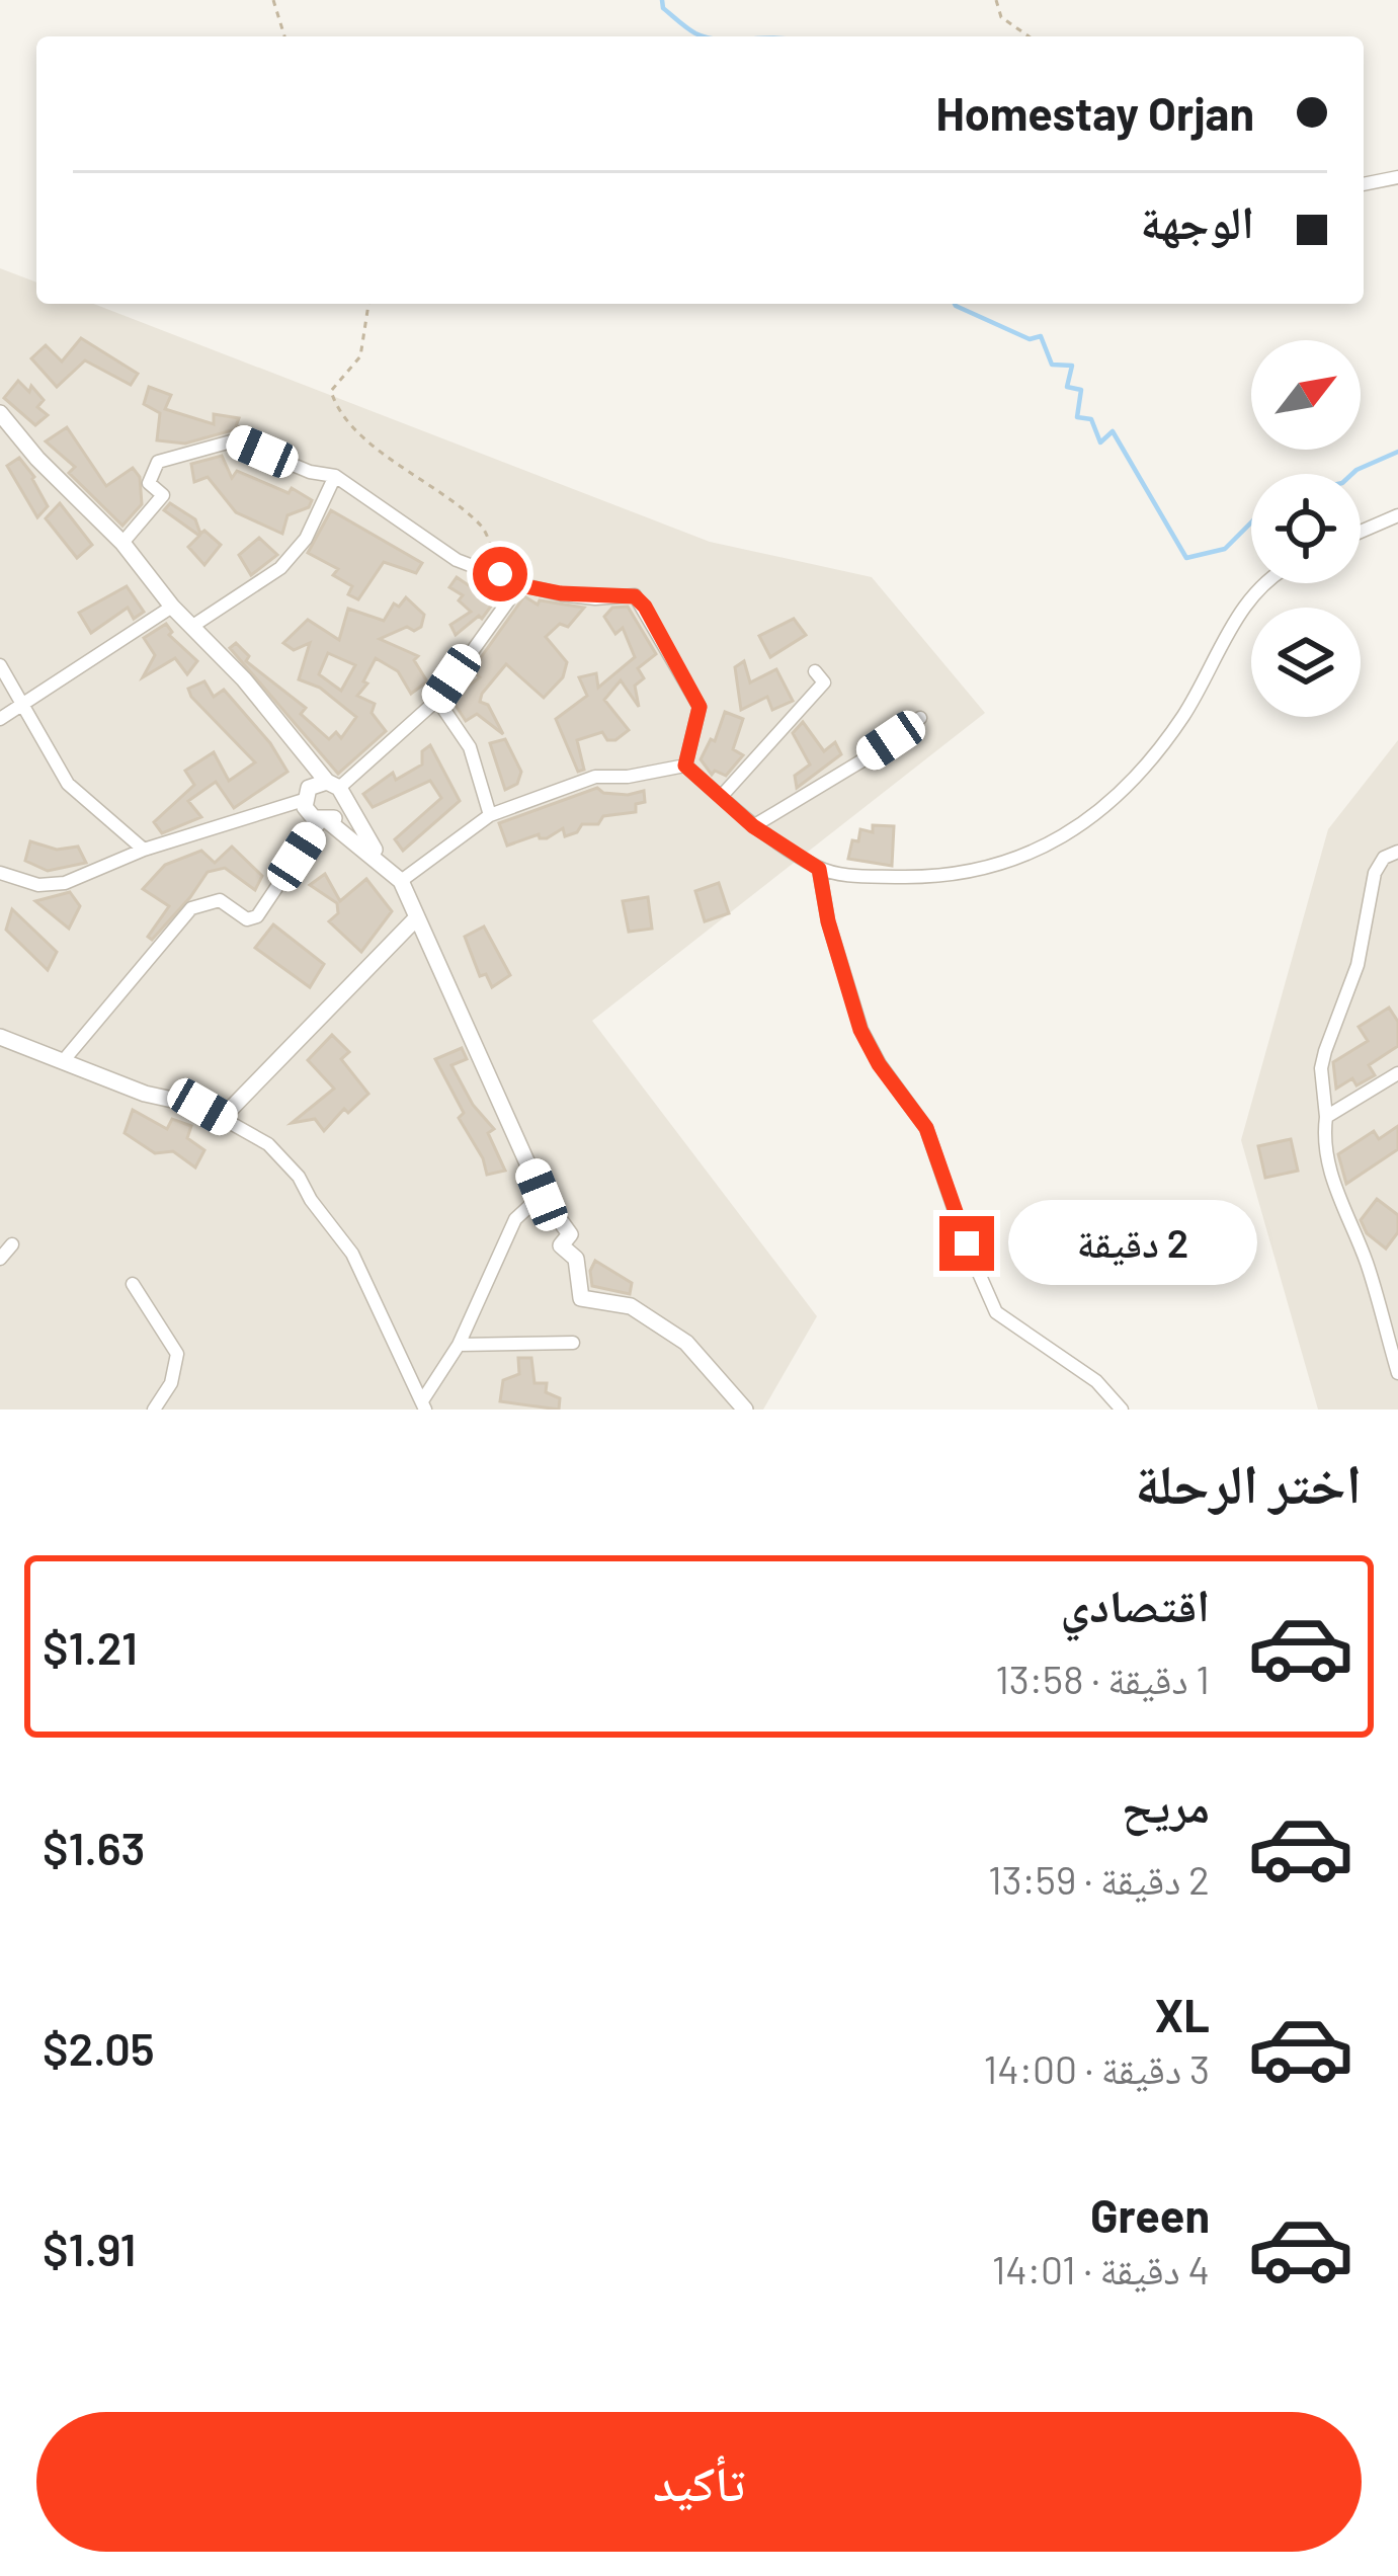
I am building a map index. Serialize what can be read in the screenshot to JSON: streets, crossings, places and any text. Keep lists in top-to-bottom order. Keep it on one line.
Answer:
{"north":"top right","page":{"banner":["Homestay Orjan","الوجهة"],"bubble":"2 دقيقة","heading":"اختر الرحلة","list":[{"name":"اقتصادي","note":"1 دقيقة · 13:58","value":"$1.21"},{"name":"مريح","note":"2 دقيقة · 13:59","value":"$1.63"},{"name":"XL","note":"3 دقيقة · 14:00","value":"$2.05"},{"name":"Green","note":"4 دقيقة · 14:01","value":"$1.91"}],"buttons":"تأكيد"}}
